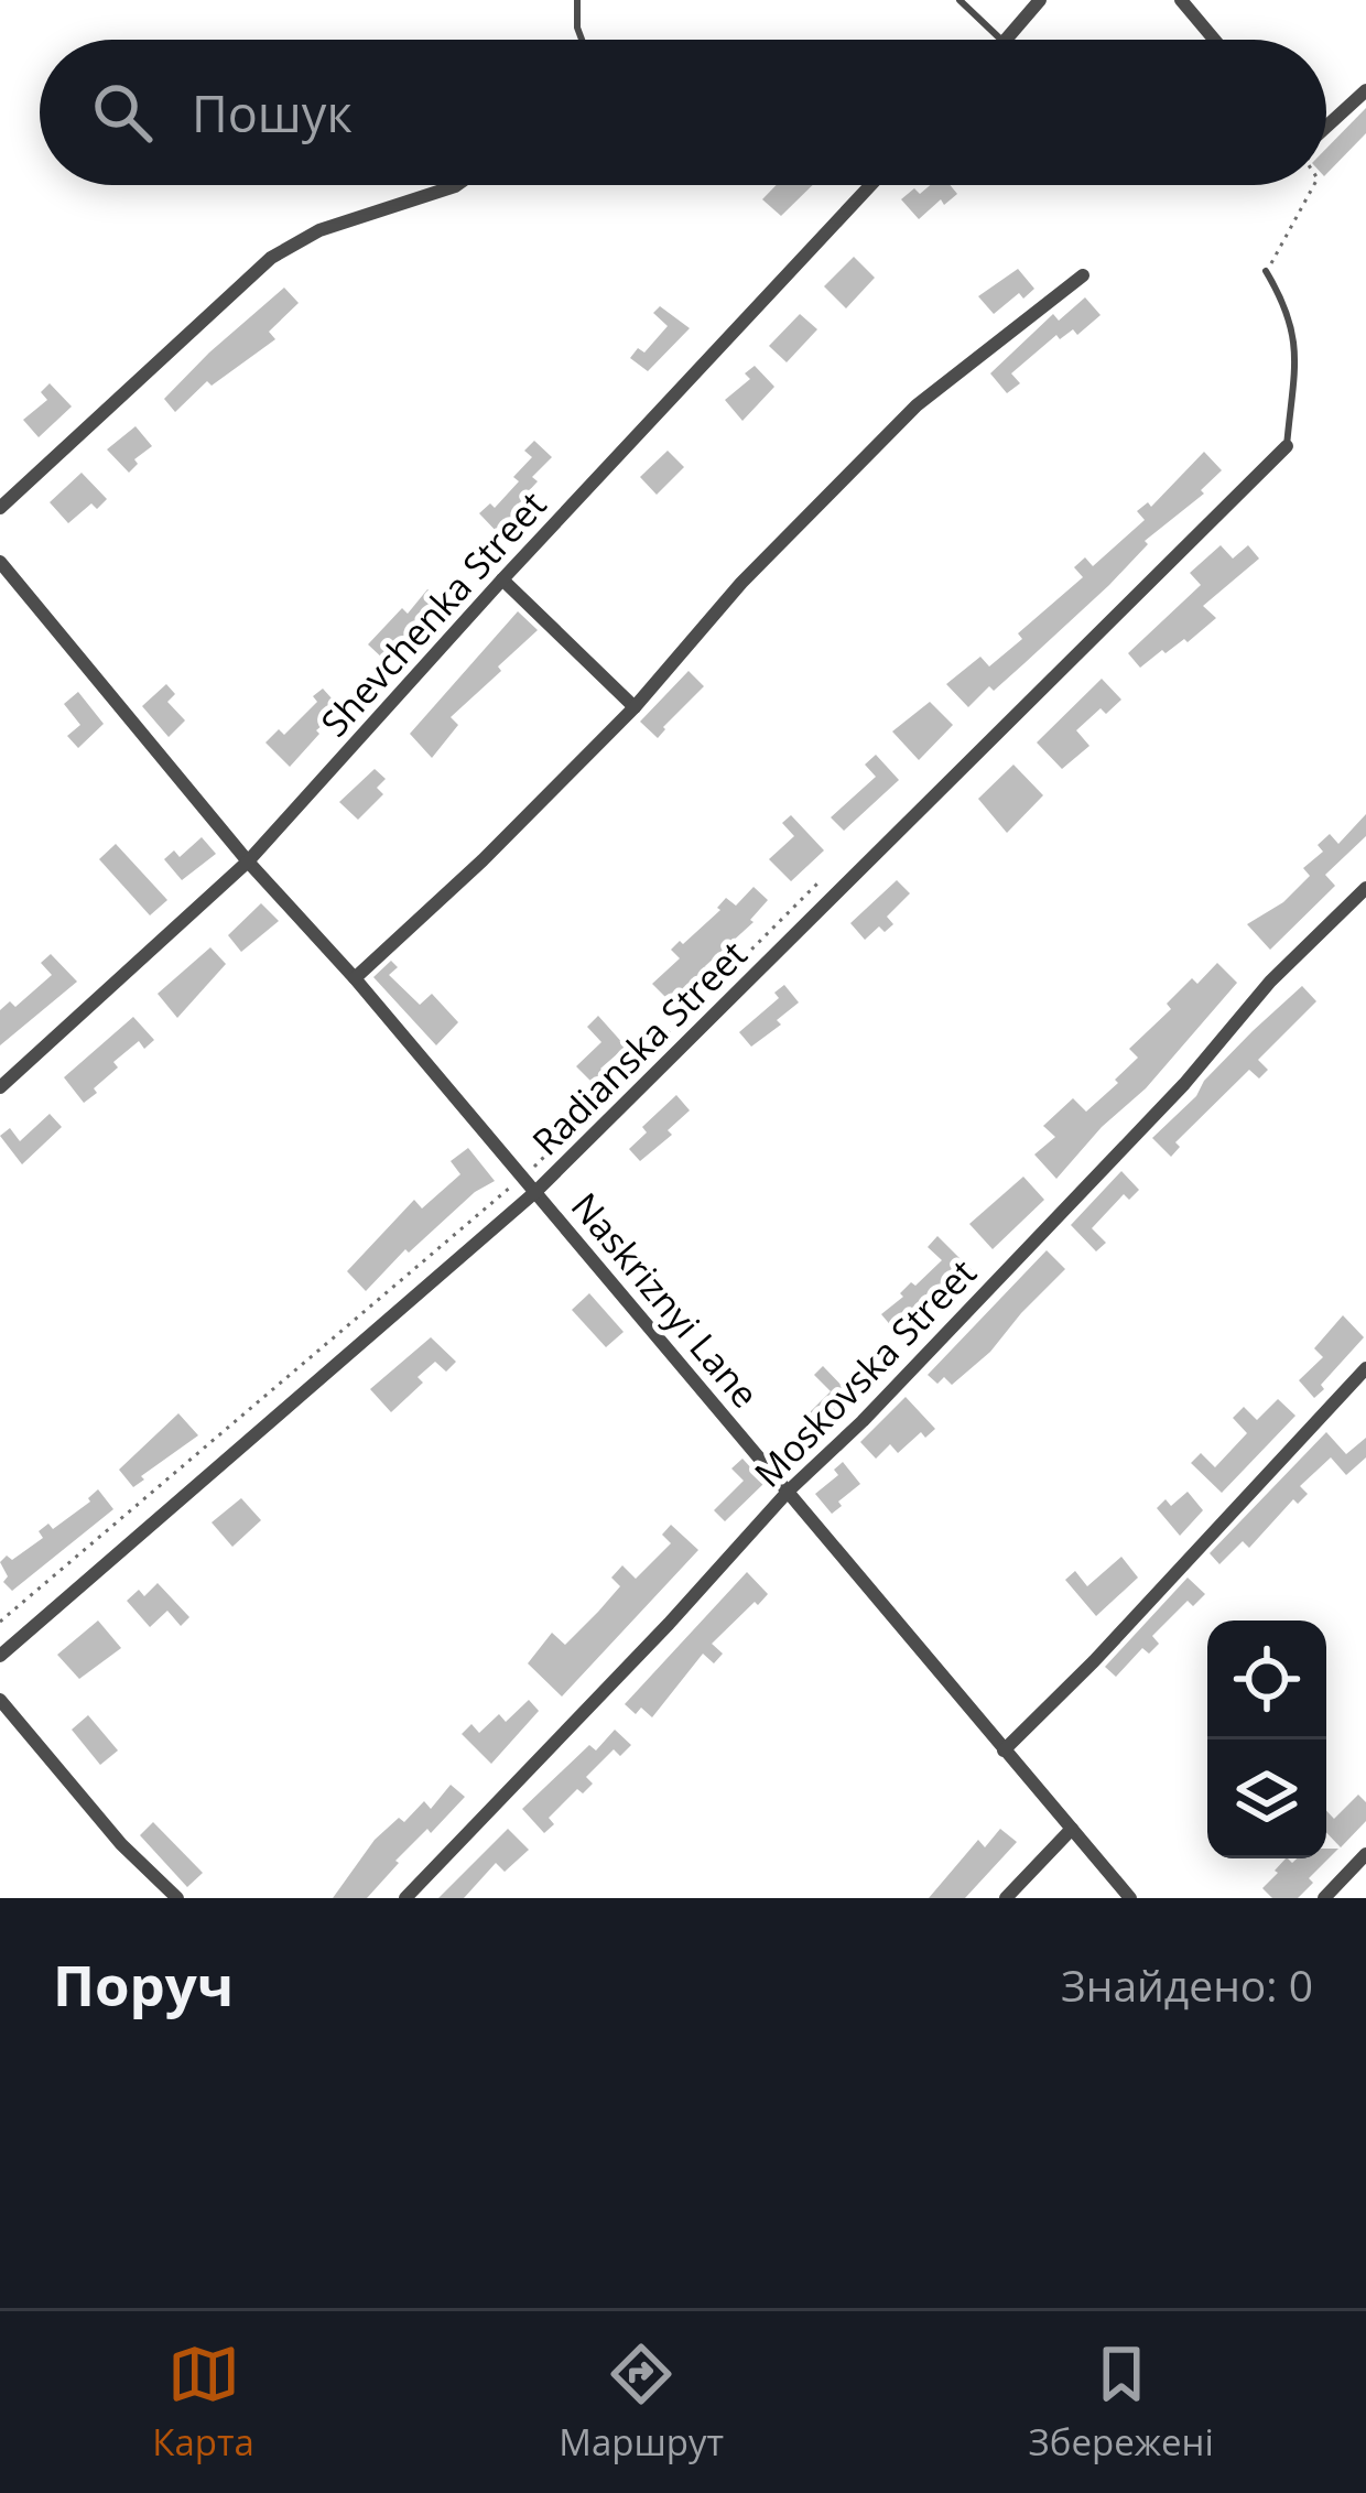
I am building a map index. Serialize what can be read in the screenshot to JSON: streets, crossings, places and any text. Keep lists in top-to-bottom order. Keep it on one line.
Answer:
{"streets":{"street":["Shevchenka Street","Radianska Street","Naskriznyi Lane","Moskovska Street"]},"crossings":[["Shevchenka Street","Naskriznyi Lane"],["Radianska Street","Naskriznyi Lane"],["Naskriznyi Lane","Moskovska Street"]],"page":{"search":"Пошук","heading":["Поруч","Знайдено: 0"],"nav":["Карта","Маршрут","Збережені"]}}
